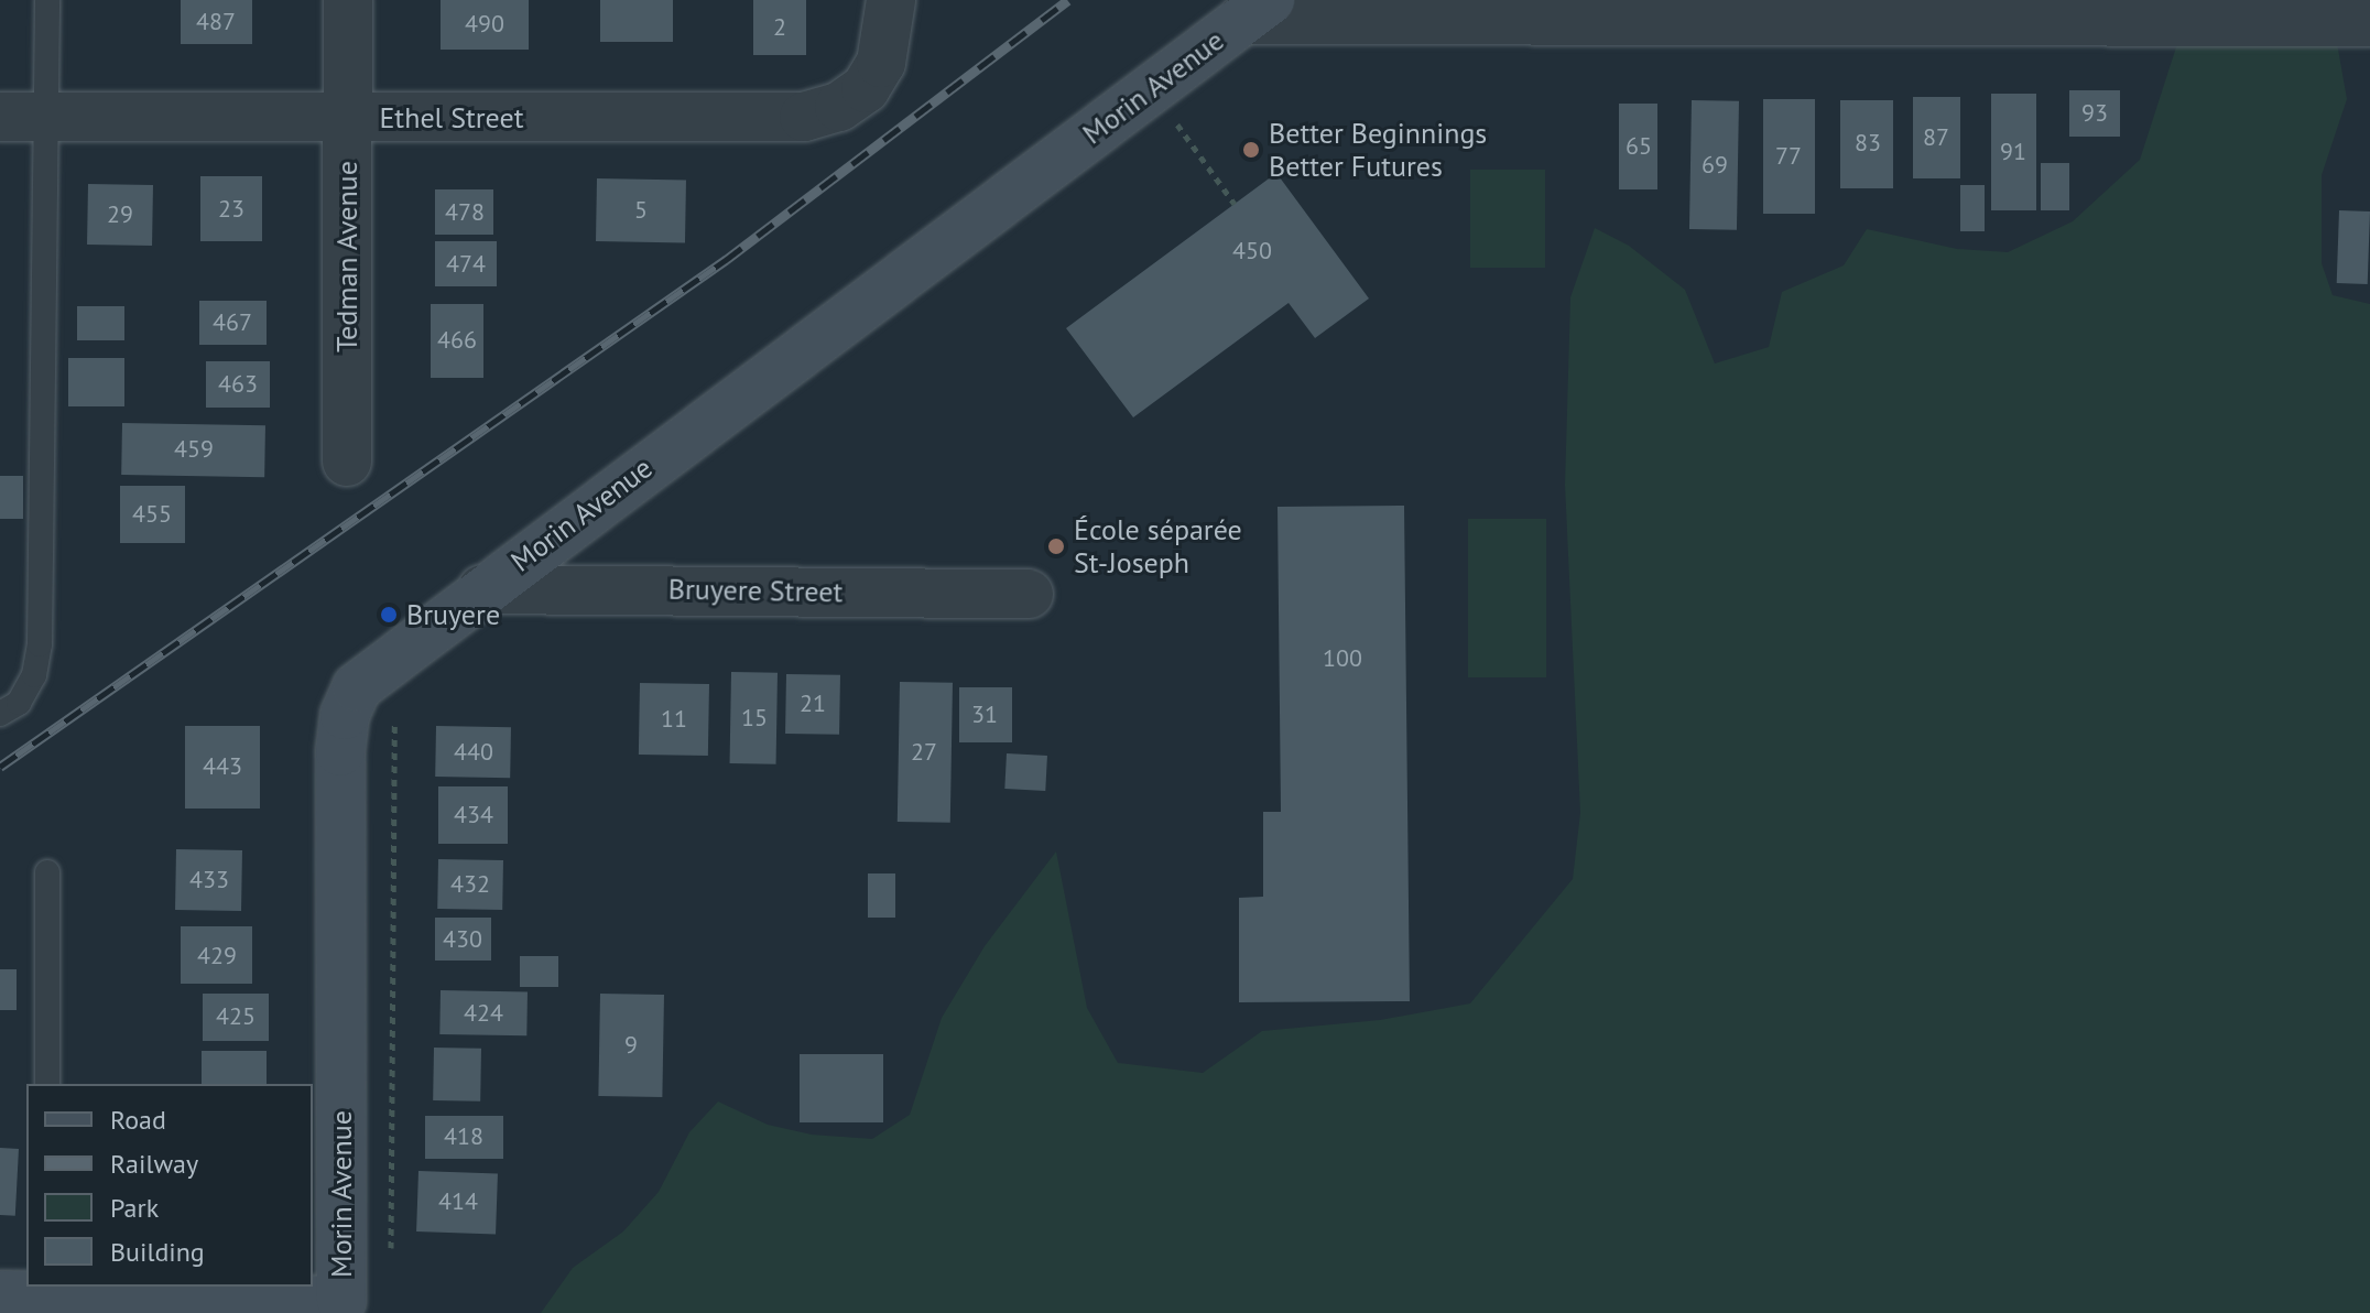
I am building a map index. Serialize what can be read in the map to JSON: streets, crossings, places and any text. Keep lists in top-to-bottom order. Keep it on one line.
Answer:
{"streets":{"street":["Morin Avenue","Ethel Street","Tedman Avenue","Bruyere Street"]},"crossings":[["Morin Avenue","Bruyere Street"],["Ethel Street","Tedman Avenue"]],"places":["Better Beginnings Better Futures","École séparée St-Joseph","Bruyere"],"house_numbers":["487","490","2","93","87","83","65","91","77","69","23","5","478","29","450","474","467","466","463","459","455","100","21","31","15","11","440","27","443","434","433","432","430","429","424","425","9","418","414"],"legend":["Road","Railway","Park","Building"]}
